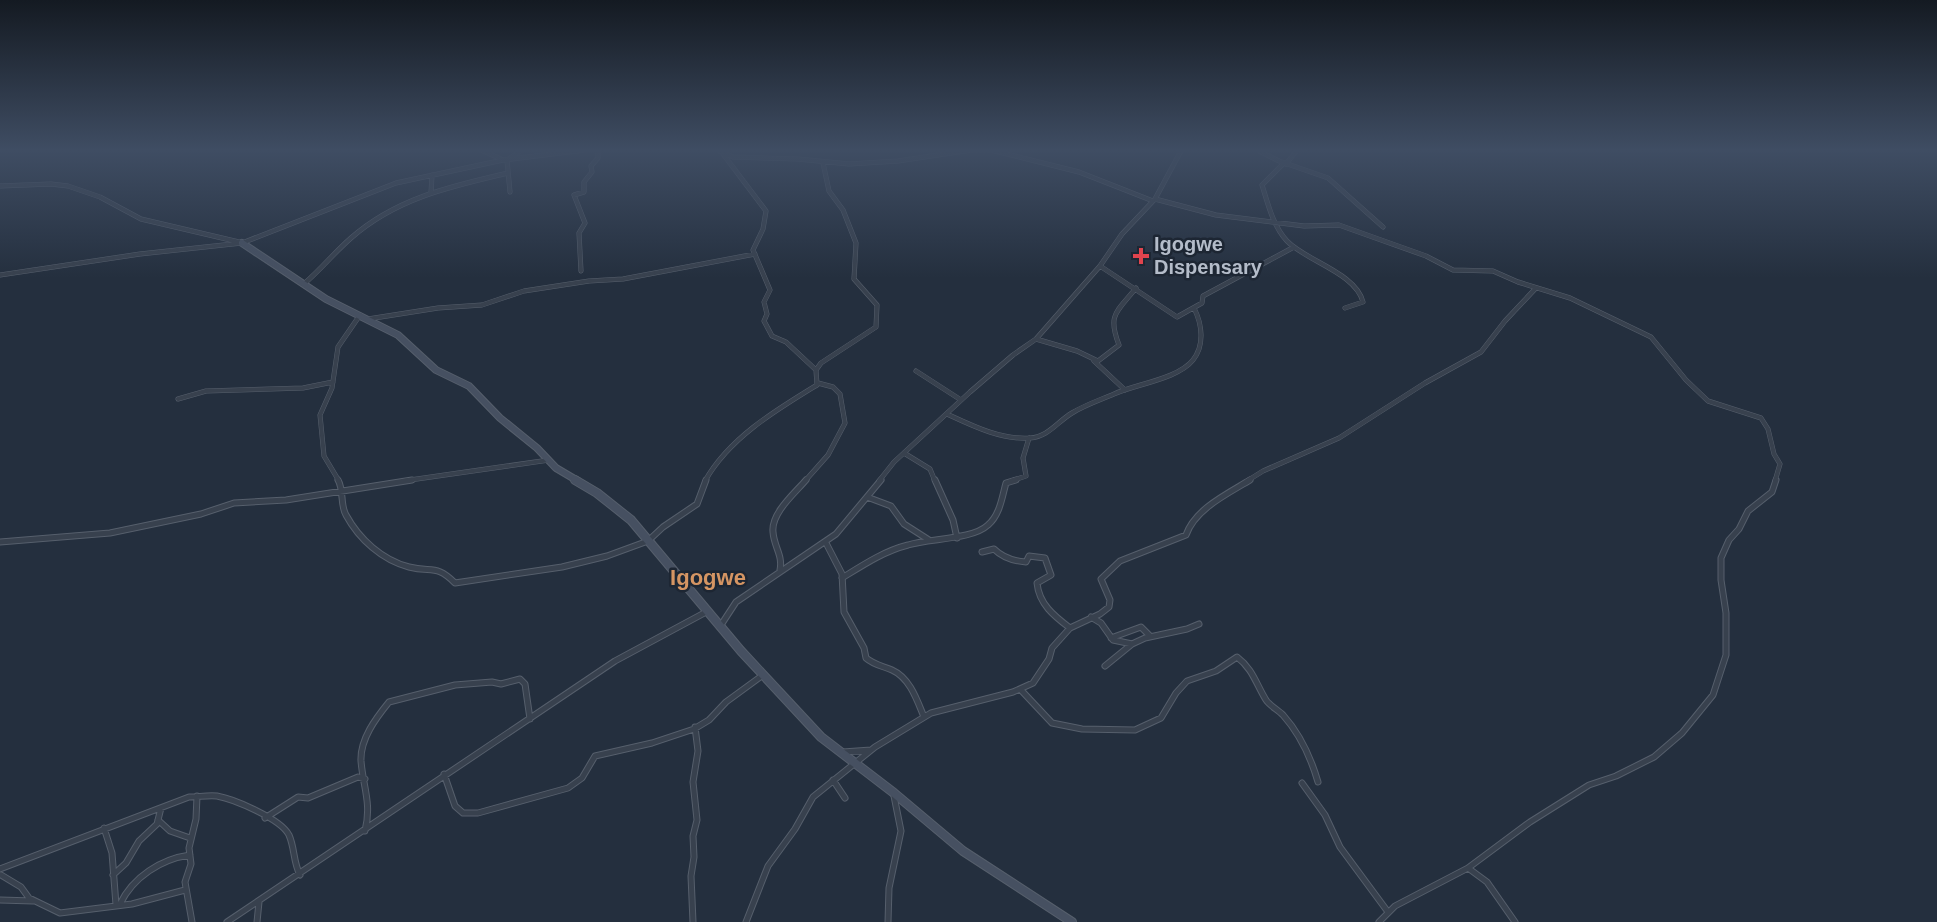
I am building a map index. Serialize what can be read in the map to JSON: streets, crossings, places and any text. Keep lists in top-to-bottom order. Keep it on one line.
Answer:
{"districts":["Igogwe"],"places":{"health":["Igogwe Dispensary"]}}
